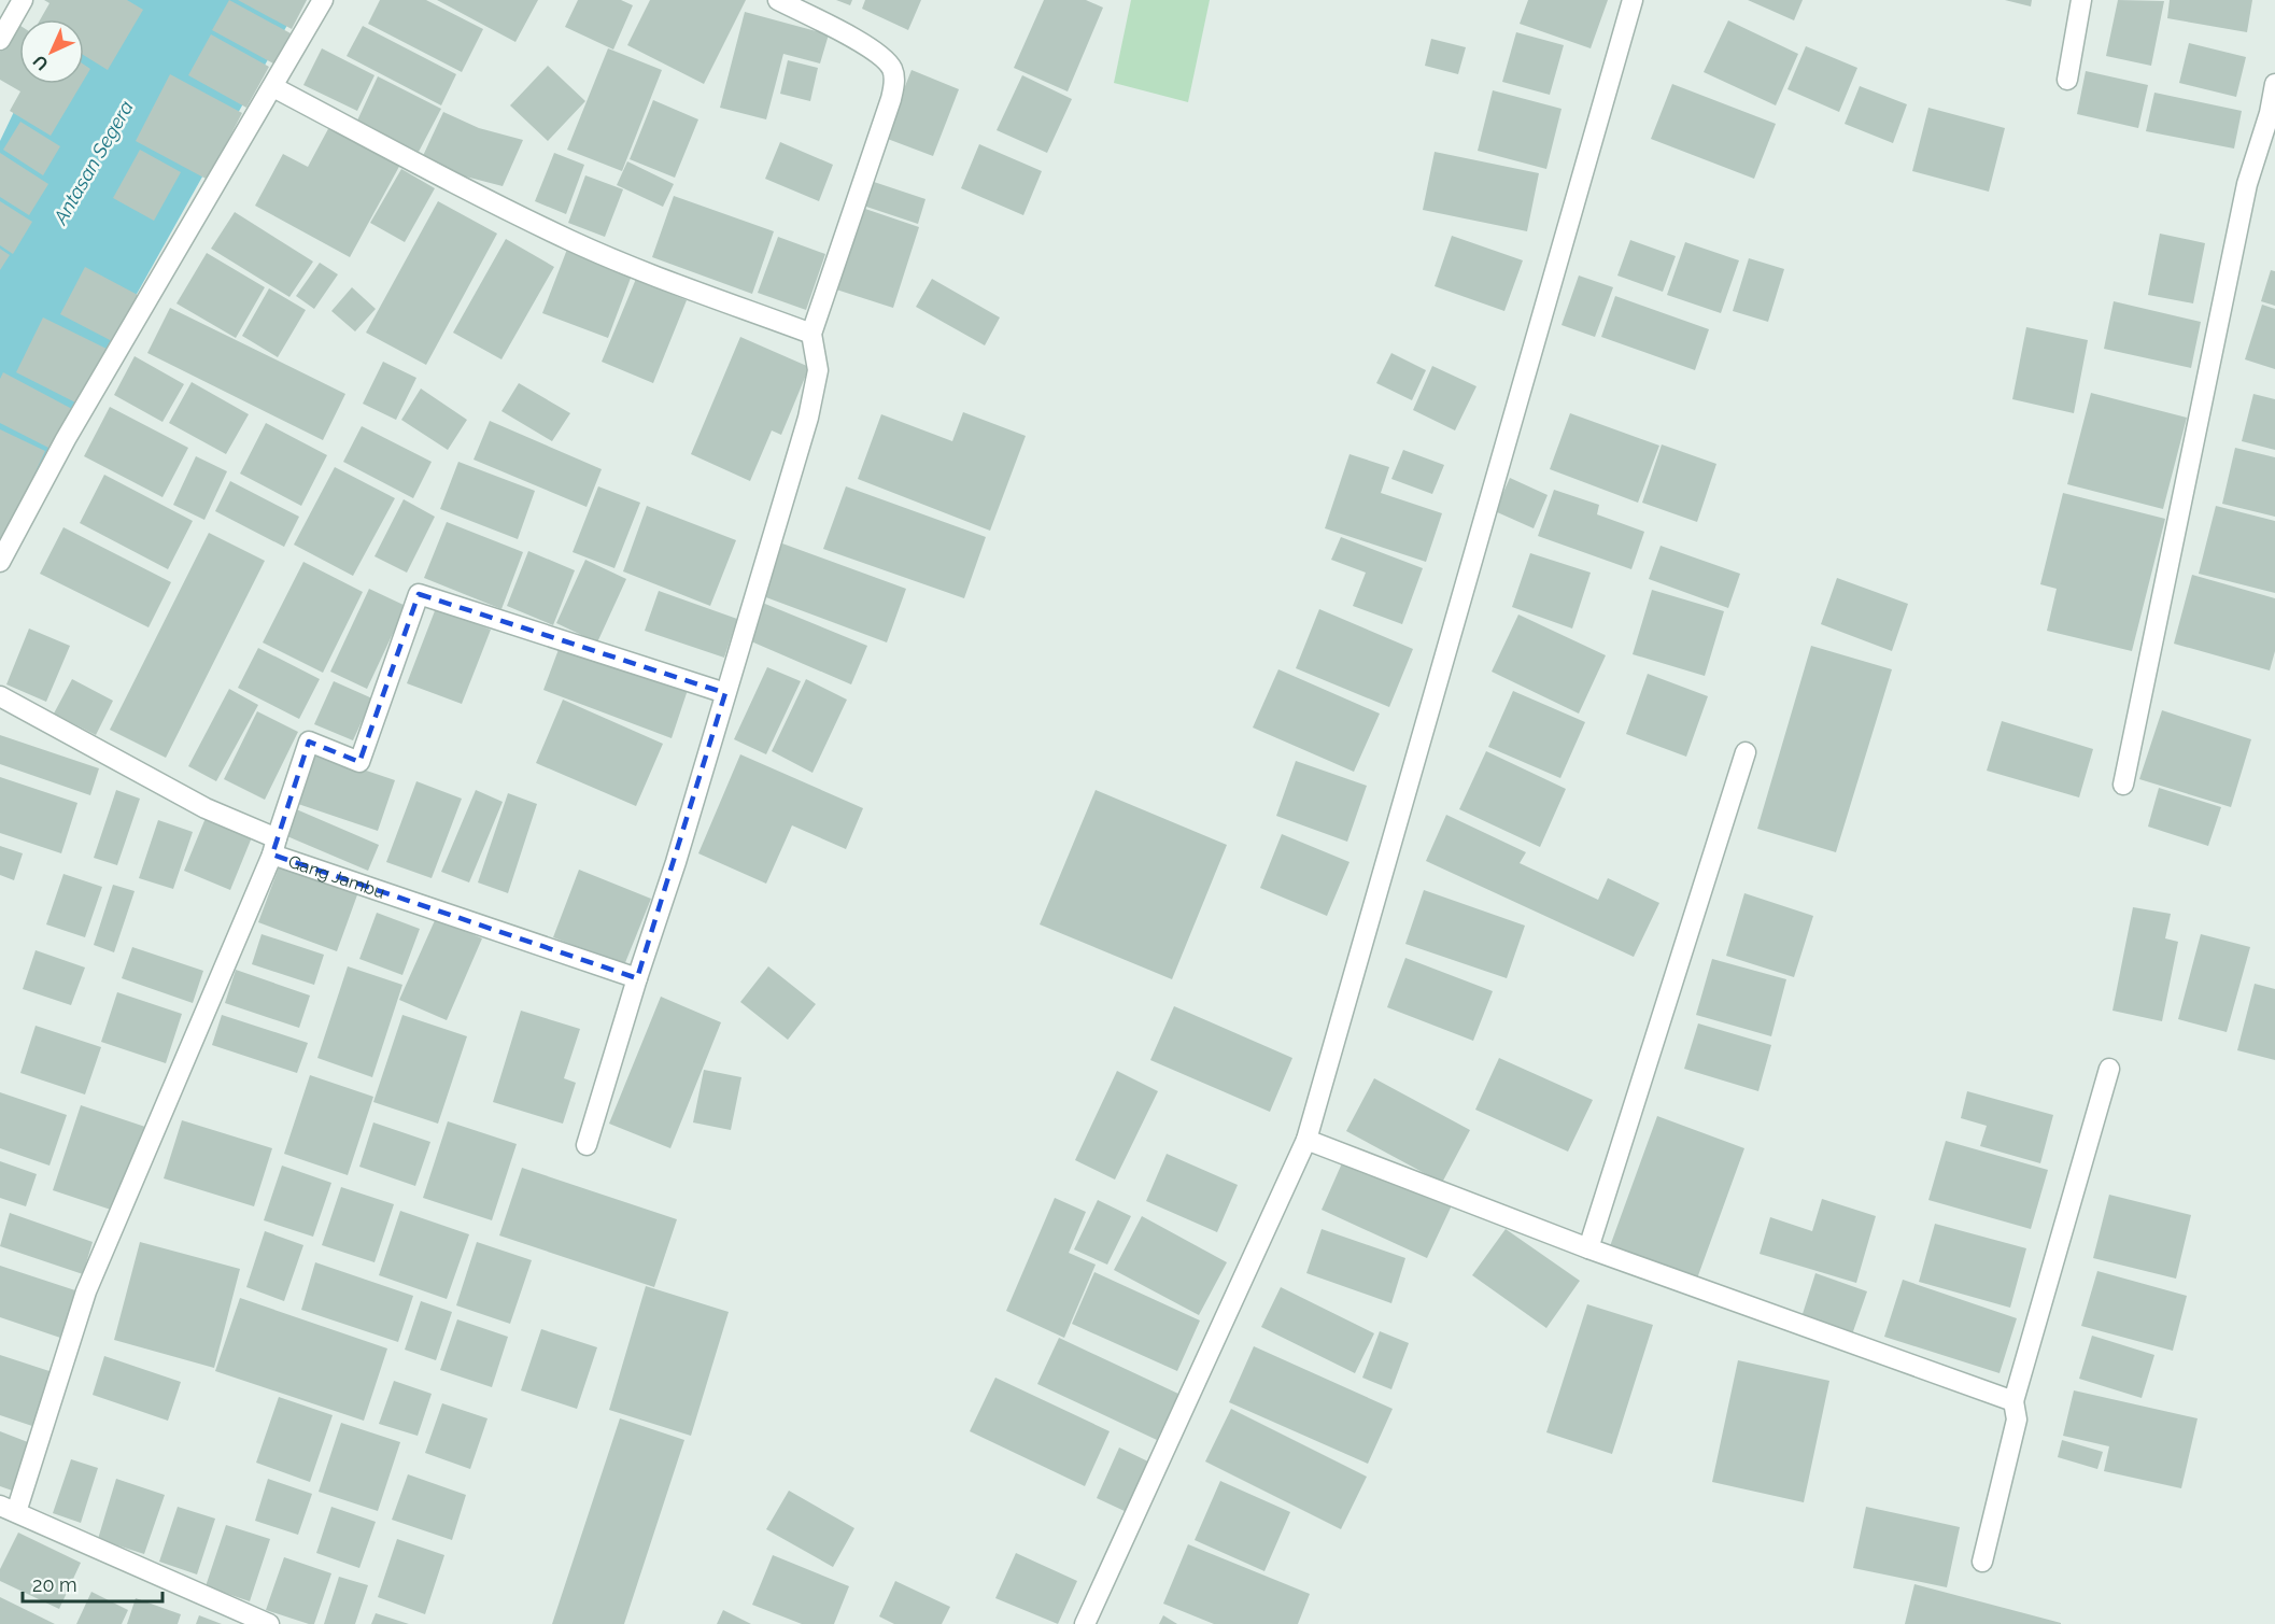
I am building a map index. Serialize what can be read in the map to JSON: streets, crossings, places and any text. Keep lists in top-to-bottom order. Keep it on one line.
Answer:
{"streets":{"street":["Gang Jambu"]},"water":["Antasan Segera"],"scale_bar":"20 m","north":"bottom left"}
